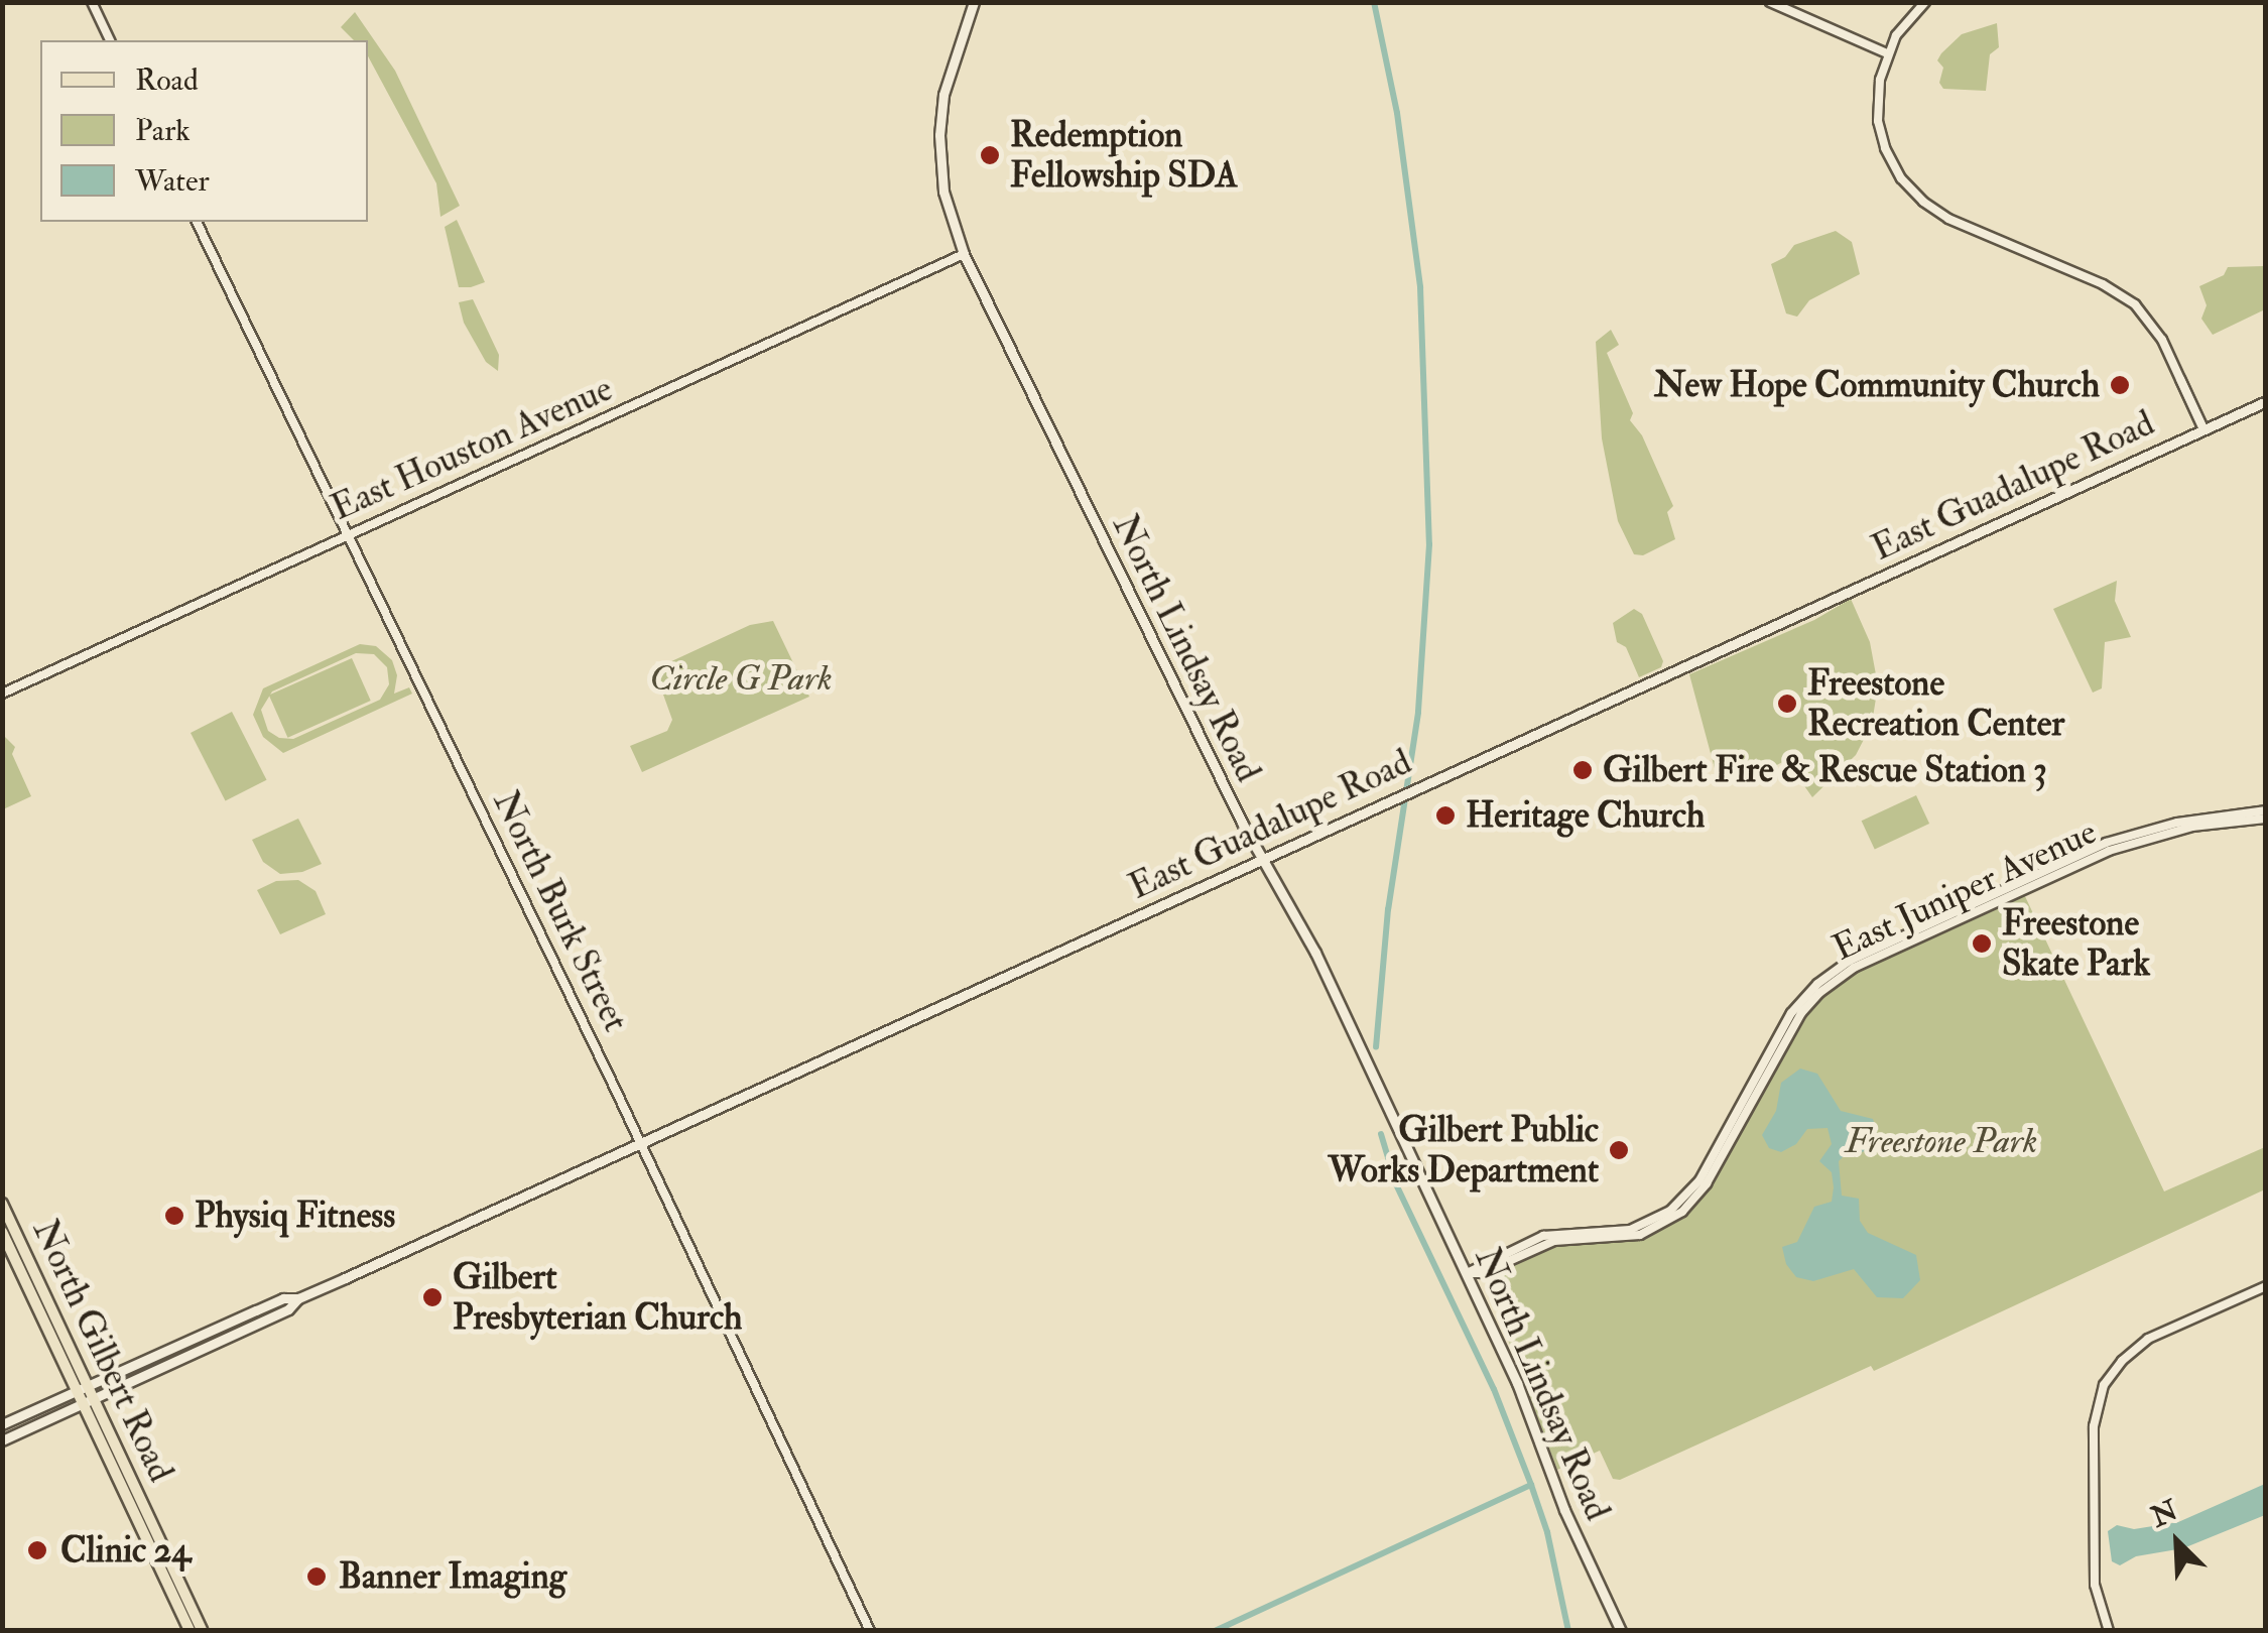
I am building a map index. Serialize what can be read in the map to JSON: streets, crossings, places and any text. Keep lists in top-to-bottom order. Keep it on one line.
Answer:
{"streets":{"main road":["East Guadalupe Road","North Lindsay Road","North Gilbert Road"],"street":["East Houston Avenue","East Juniper Avenue","North Burk Street"]},"crossings":[["East Houston Avenue","North Lindsay Road"],["East Houston Avenue","North Burk Street"],["East Guadalupe Road","North Lindsay Road"],["East Guadalupe Road","North Burk Street"],["East Guadalupe Road","North Gilbert Road"],["North Lindsay Road","East Juniper Avenue"]],"parks":["Circle G Park","Freestone Park"],"places":["Redemption Fellowship SDA","New Hope Community Church","Freestone Recreation Center","Gilbert Fire & Rescue Station 3","Heritage Church","Freestone Skate Park","Gilbert Public Works Department","Physiq Fitness","Gilbert Presbyterian Church","Clinic 24","Banner Imaging"],"legend":["Road","Park","Water"],"north":"top left"}
